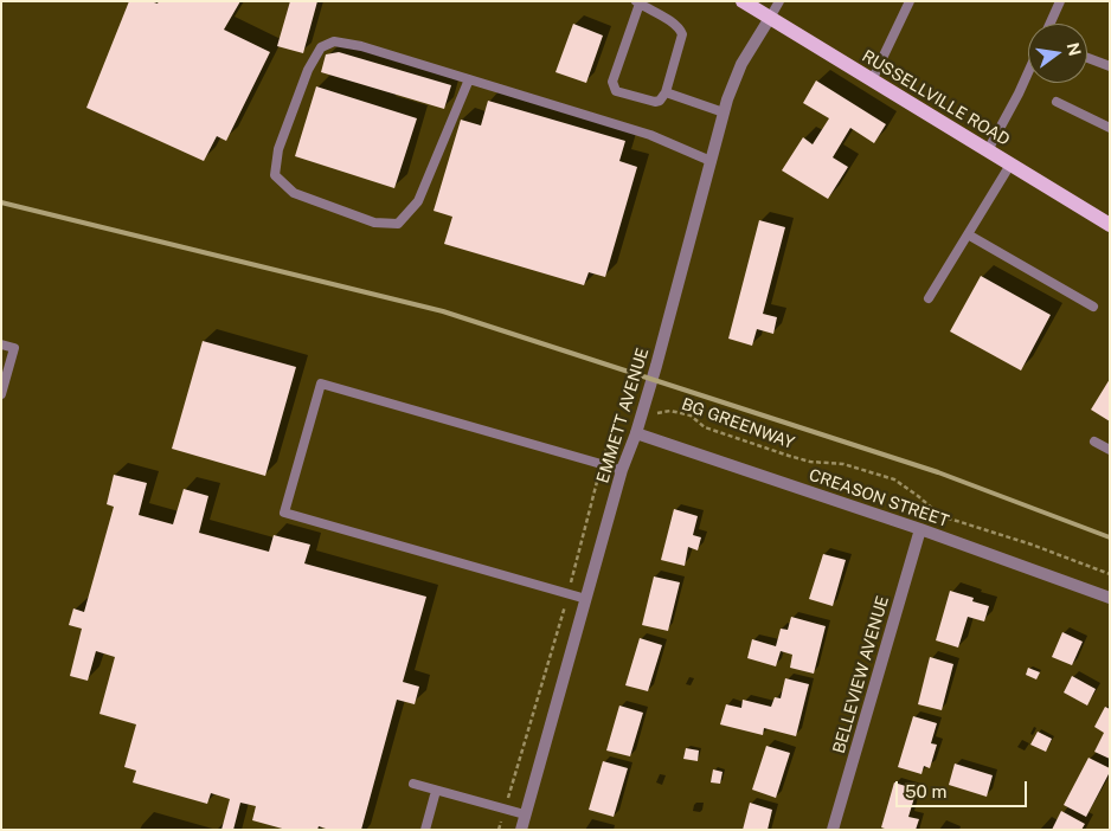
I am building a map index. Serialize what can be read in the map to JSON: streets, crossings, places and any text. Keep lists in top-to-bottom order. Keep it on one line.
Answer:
{"streets":{"main road":["RUSSELLVILLE ROAD"],"street":["EMMETT AVENUE","CREASON STREET","BELLEVIEW AVENUE"],"path":["BG GREENWAY"]},"crossings":[["RUSSELLVILLE ROAD","EMMETT AVENUE"],["EMMETT AVENUE","BG GREENWAY"],["EMMETT AVENUE","CREASON STREET"],["CREASON STREET","BELLEVIEW AVENUE"]],"scale_bar":"50 m","north":"right"}
